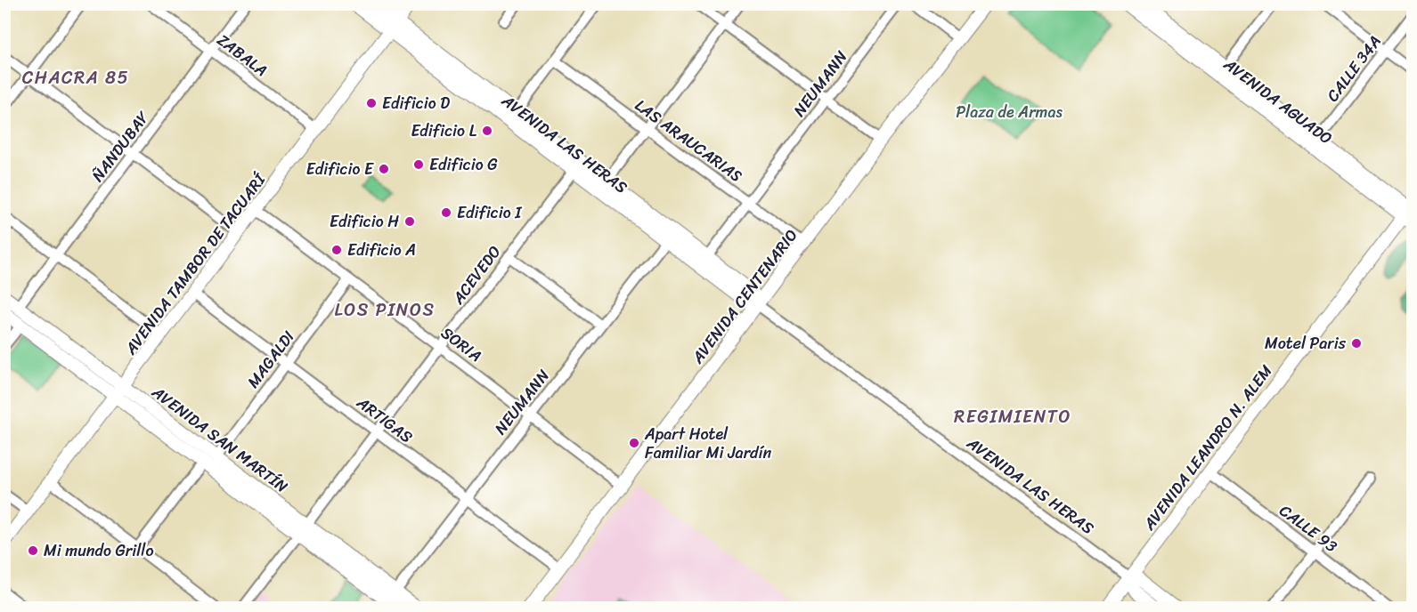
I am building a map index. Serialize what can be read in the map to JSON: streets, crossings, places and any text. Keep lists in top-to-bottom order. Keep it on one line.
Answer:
{"streets":{"main road":["AVENIDA AGUADO","AVENIDA LAS HERAS","AVENIDA TAMBOR DE TACUARÍ","AVENIDA CENTENARIO","AVENIDA SAN MARTÍN","AVENIDA LEANDRO N. ALEM"],"street":["ZABALA","CALLE 34A","NEUMANN","LAS ARAUCARIAS","ÑANDUBAY","ACEVEDO","SORIA","MAGALDI","ARTIGAS","CALLE 93"]},"crossings":[["ZABALA","ÑANDUBAY"],["ZABALA","AVENIDA TAMBOR DE TACUARÍ"],["CALLE 34A","AVENIDA AGUADO"],["NEUMANN","LAS ARAUCARIAS"],["NEUMANN","AVENIDA LAS HERAS"],["NEUMANN","SORIA"],["NEUMANN","ARTIGAS"],["NEUMANN","AVENIDA SAN MARTÍN"],["AVENIDA AGUADO","AVENIDA LEANDRO N. ALEM"],["LAS ARAUCARIAS","AVENIDA CENTENARIO"],["AVENIDA LAS HERAS","AVENIDA TAMBOR DE TACUARÍ"],["AVENIDA LAS HERAS","ACEVEDO"],["AVENIDA LAS HERAS","AVENIDA CENTENARIO"],["AVENIDA LAS HERAS","AVENIDA LEANDRO N. ALEM"],["ÑANDUBAY","AVENIDA SAN MARTÍN"],["AVENIDA TAMBOR DE TACUARÍ","SORIA"],["AVENIDA TAMBOR DE TACUARÍ","ARTIGAS"],["AVENIDA TAMBOR DE TACUARÍ","AVENIDA SAN MARTÍN"],["ACEVEDO","SORIA"],["ACEVEDO","ARTIGAS"],["ACEVEDO","AVENIDA SAN MARTÍN"],["AVENIDA CENTENARIO","SORIA"],["AVENIDA CENTENARIO","ARTIGAS"],["SORIA","MAGALDI"],["MAGALDI","ARTIGAS"],["MAGALDI","AVENIDA SAN MARTÍN"],["AVENIDA LEANDRO N. ALEM","CALLE 93"]],"districts":["CHACRA 85","LOS PINOS","REGIMIENTO"],"parks":["Plaza de Armas"],"places":["Edificio D","Edificio L","Edificio G","Edificio E","Edificio I","Edificio H","Edificio A","Motel Paris","Apart Hotel Familiar Mi Jardín","Mi mundo Grillo"]}
